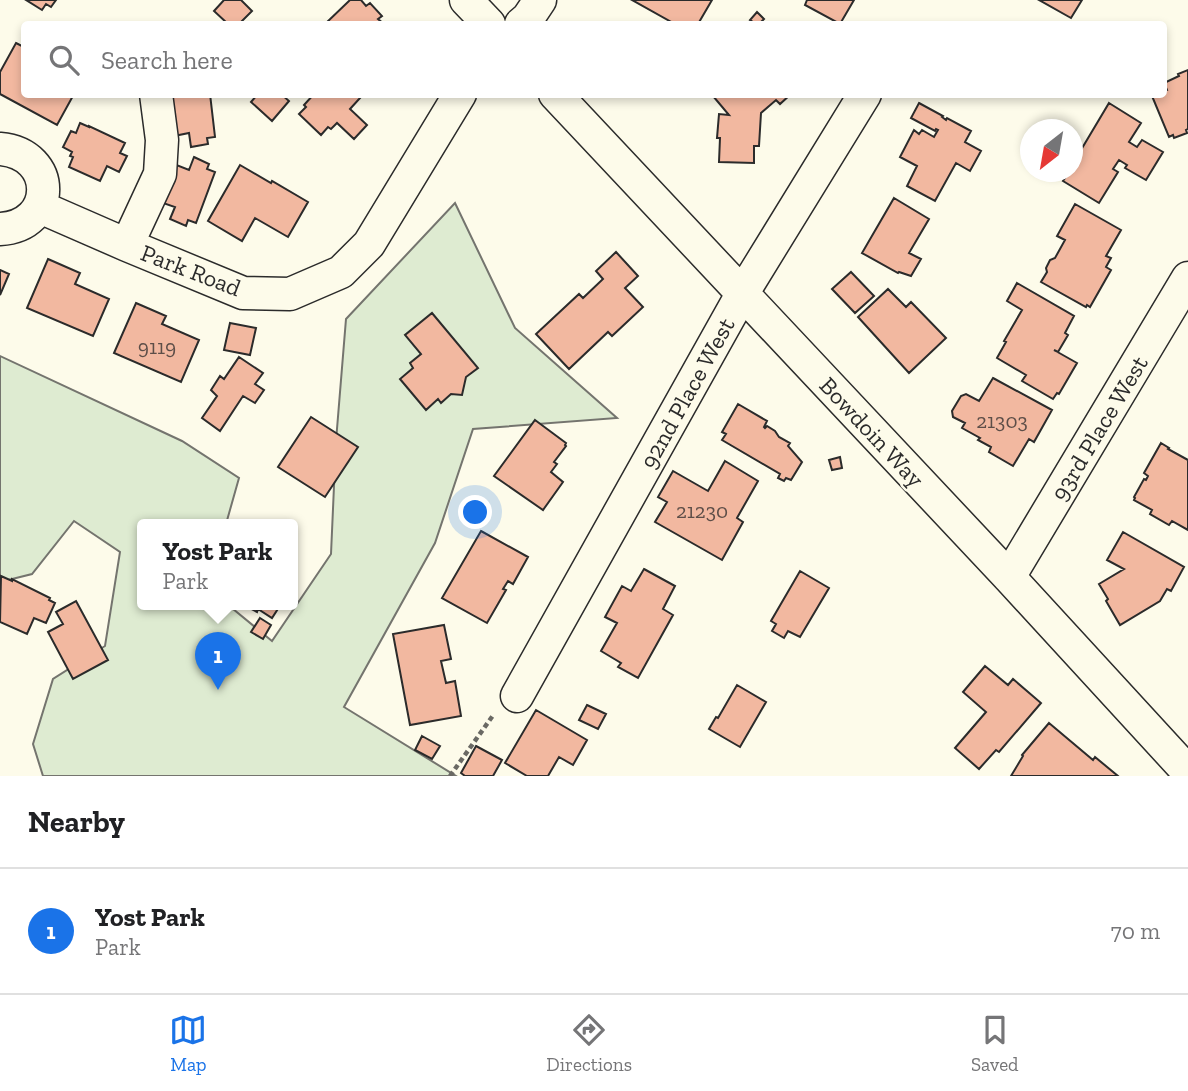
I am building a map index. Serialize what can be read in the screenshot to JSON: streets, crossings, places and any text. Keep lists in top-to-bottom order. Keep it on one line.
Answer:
{"streets":{"street":["Park Road","92nd Place West","93rd Place West","Bowdoin Way"]},"crossings":[["92nd Place West","Bowdoin Way"],["93rd Place West","Bowdoin Way"]],"house_numbers":["9119","21303","21230"],"north":"bottom left","page":{"search":"Search here","popup":["Yost Park","Park"],"pins":"1","heading":"Nearby","list":[{"mark":"1","name":"Yost Park","note":"Park","value":"70 m"}],"nav":["Map","Directions","Saved"]}}
